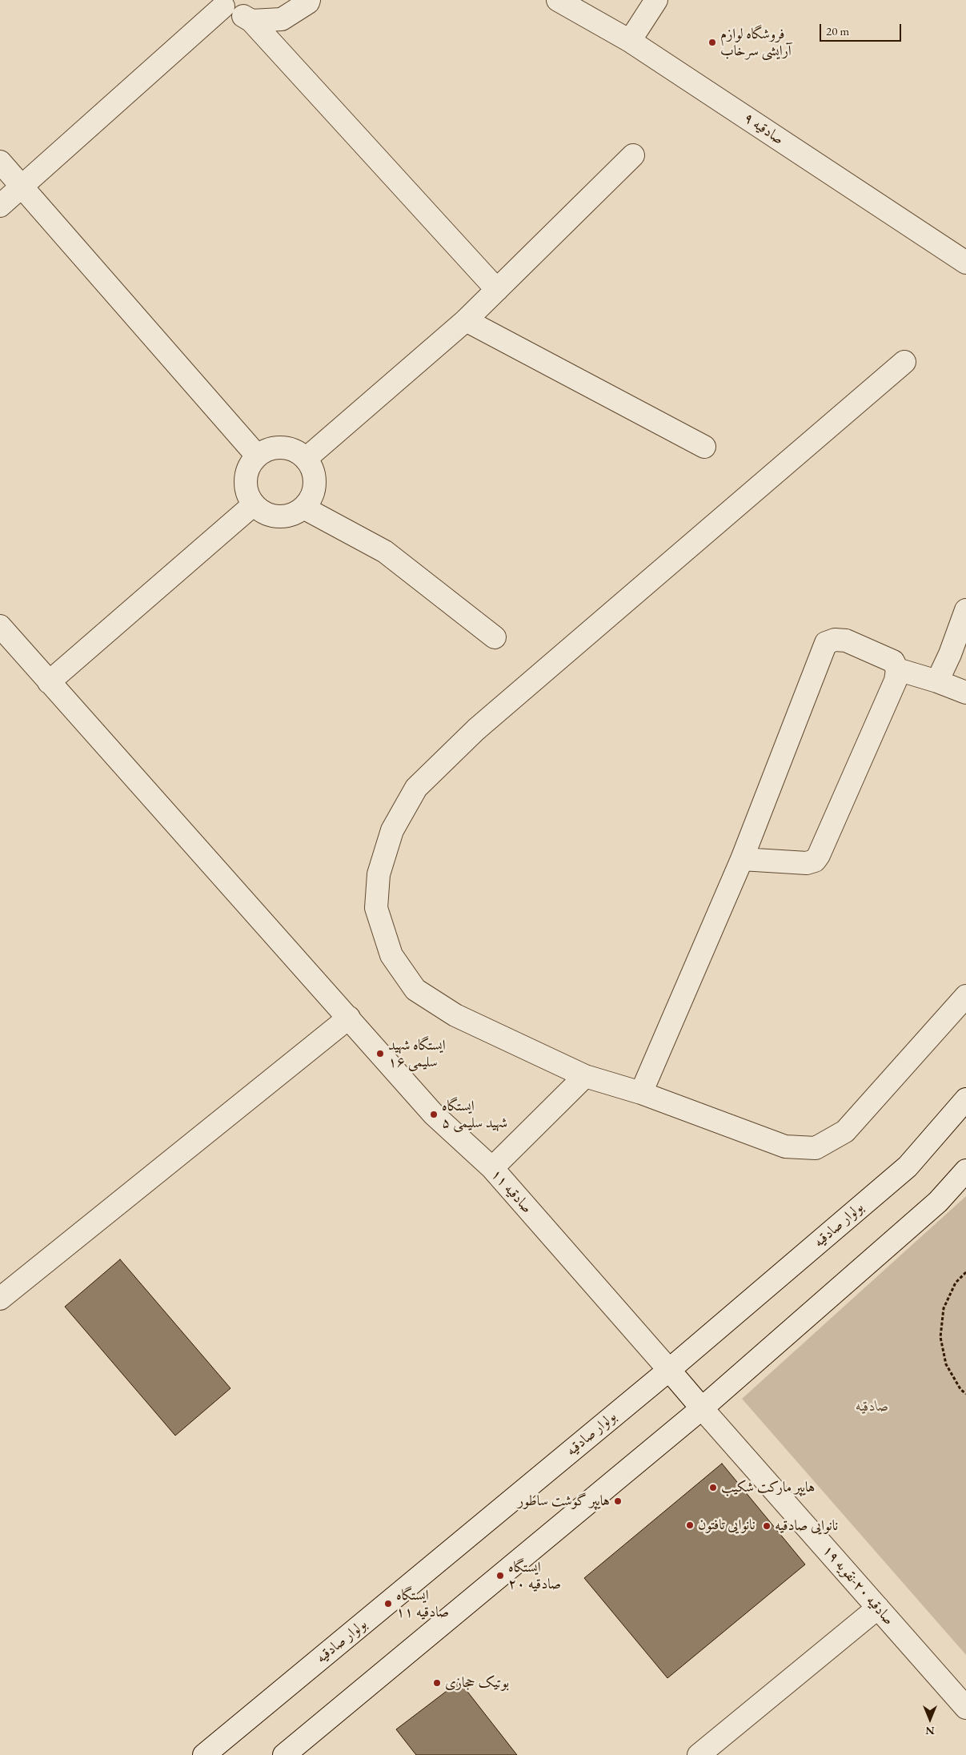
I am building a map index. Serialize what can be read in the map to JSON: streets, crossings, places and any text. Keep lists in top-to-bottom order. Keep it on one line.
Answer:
{"streets":{"street":["صادقیه ۹","صادقیه ۱۱","بولوار صادقیه","صادقیه ۲۰-نقویه ۱۹"]},"crossings":[["صادقیه ۱۱","بولوار صادقیه"],["صادقیه ۱۱","صادقیه ۲۰-نقویه ۱۹"]],"parks":["صادقیه"],"places":["فروشگاه لوازم آرایشی سرخاب","ایستگاه شهید سلیمی ۱۶","ایستگاه شهید سلیمی ۵","هایپر مارکت شکیب","هایپر گوشت ساطور","نانوایی تافتون","نانوایی صادقیه","ایستگاه صادقیه ۲۰","ایستگاه صادقیه ۱۱","بوتیک حجازی"],"scale_bar":"20 m","north":"bottom"}
